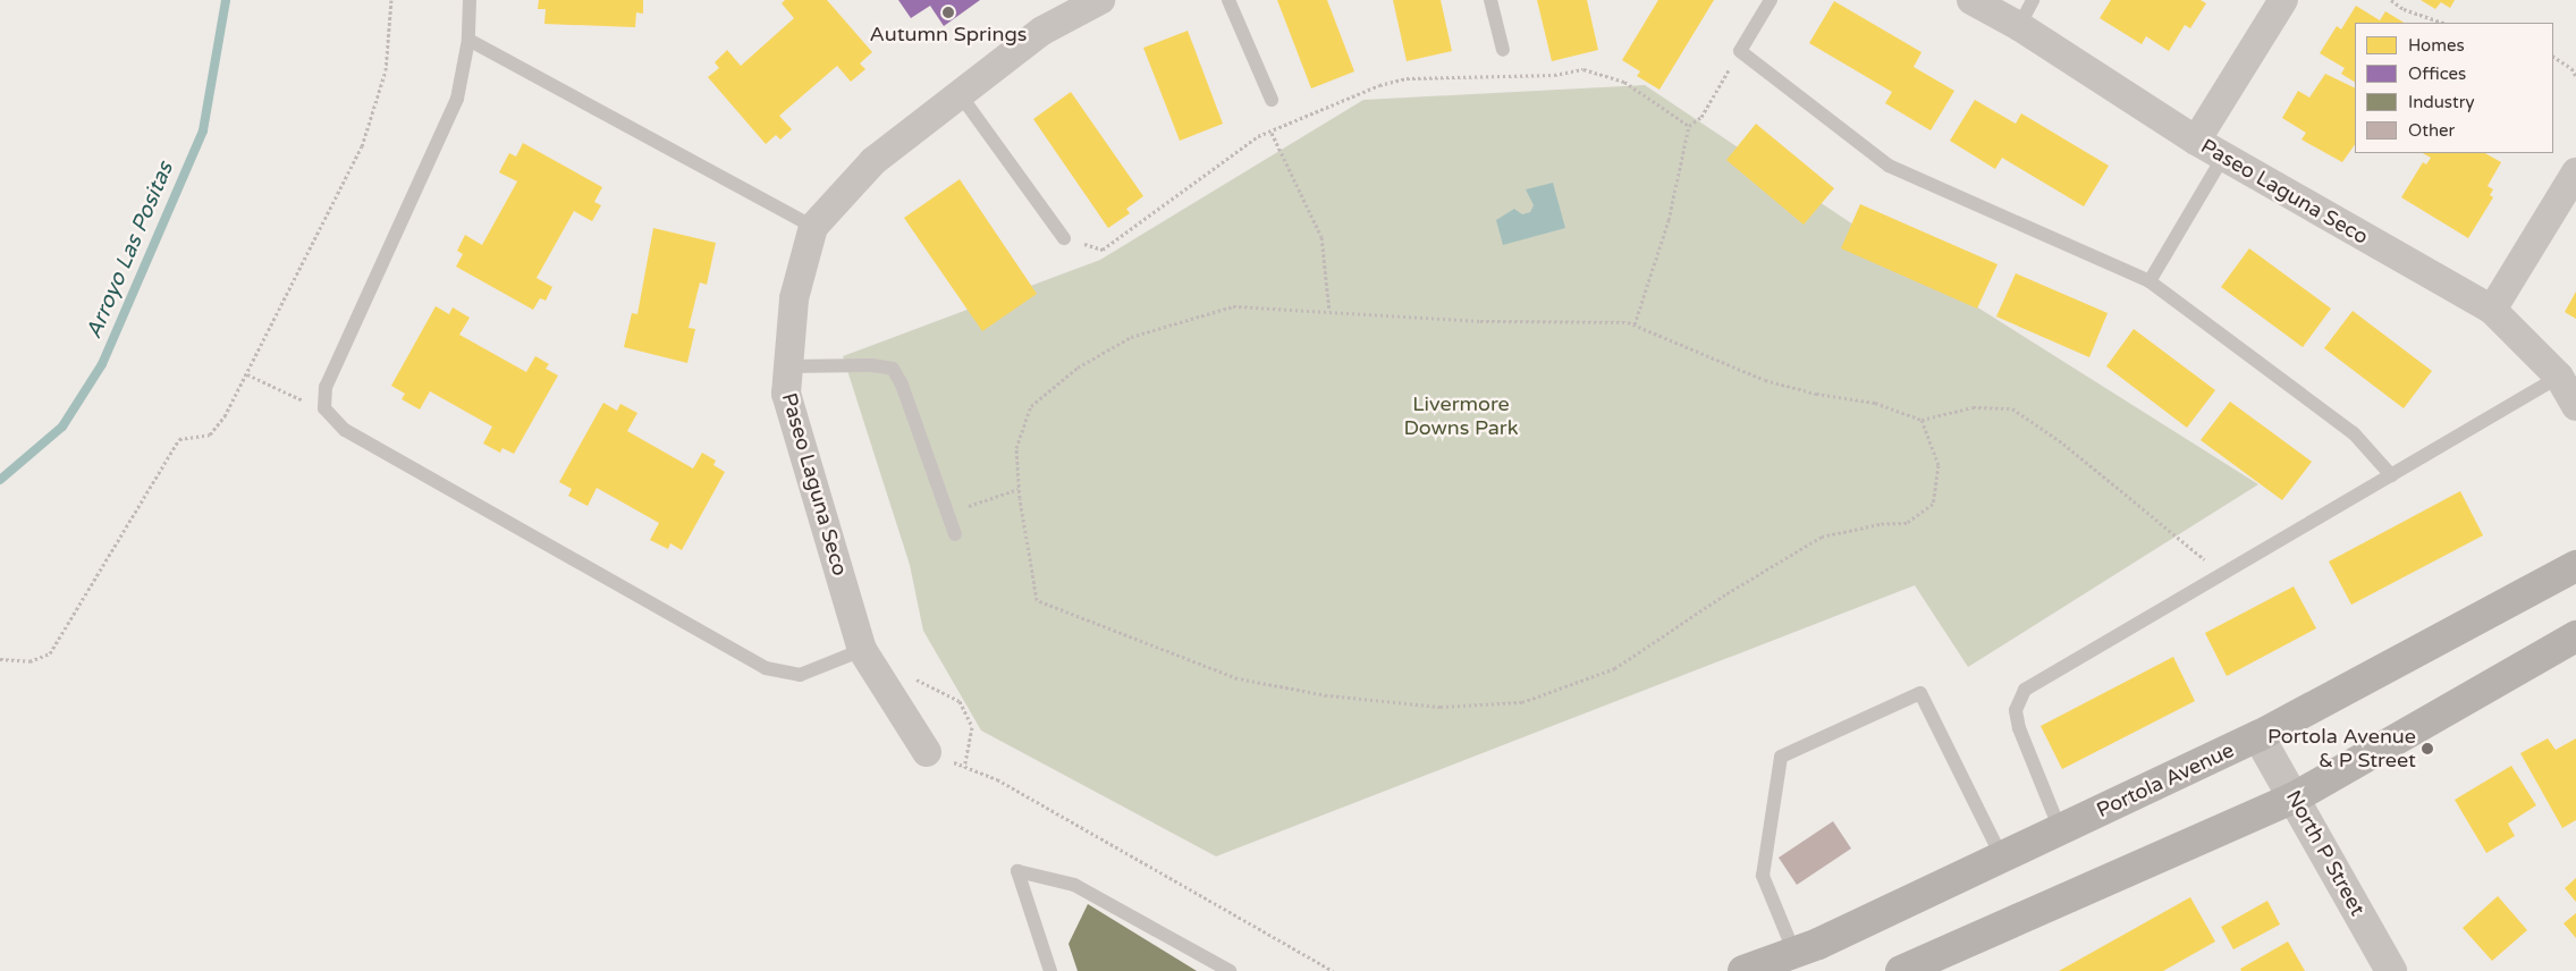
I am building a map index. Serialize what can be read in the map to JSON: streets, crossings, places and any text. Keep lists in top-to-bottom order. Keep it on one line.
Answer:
{"streets":{"main road":["Portola Avenue"],"street":["Paseo Laguna Seco","North P Street"]},"crossings":[["Portola Avenue","North P Street"]],"water":["Arroyo Las Positas"],"parks":["Livermore Downs Park"],"places":["Autumn Springs","Portola Avenue & P Street"],"legend":["Homes","Offices","Industry","Other"]}
